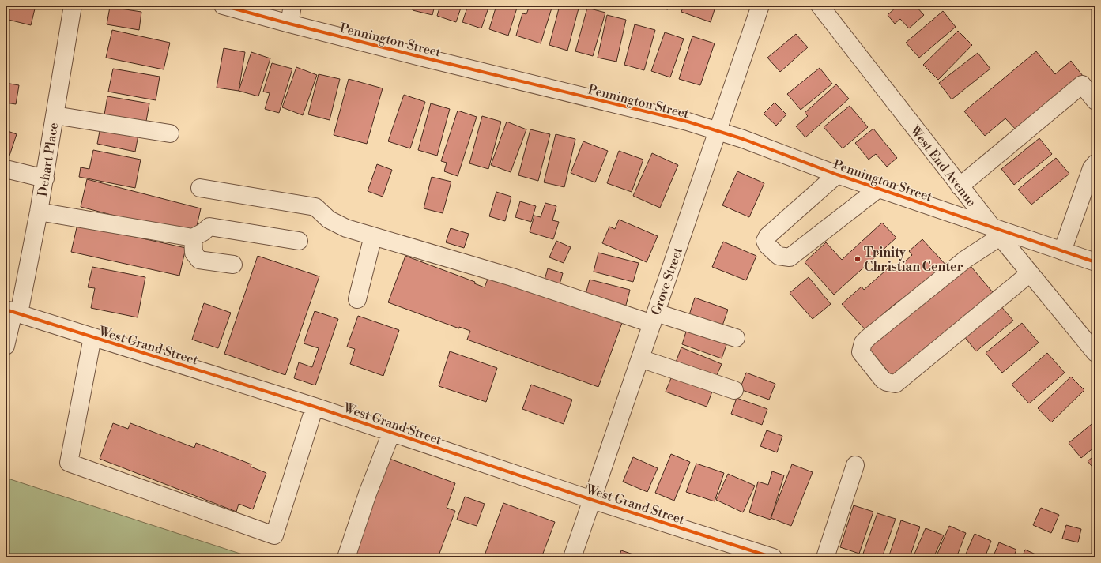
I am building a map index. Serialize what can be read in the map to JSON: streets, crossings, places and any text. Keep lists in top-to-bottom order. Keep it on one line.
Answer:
{"streets":{"street":["Pennington Street","Dehart Place","West End Avenue","Grove Street","West Grand Street"]},"crossings":[["Pennington Street","West End Avenue"],["Pennington Street","Grove Street"],["Dehart Place","West Grand Street"],["Grove Street","West Grand Street"]],"places":["Trinity Christian Center"]}
